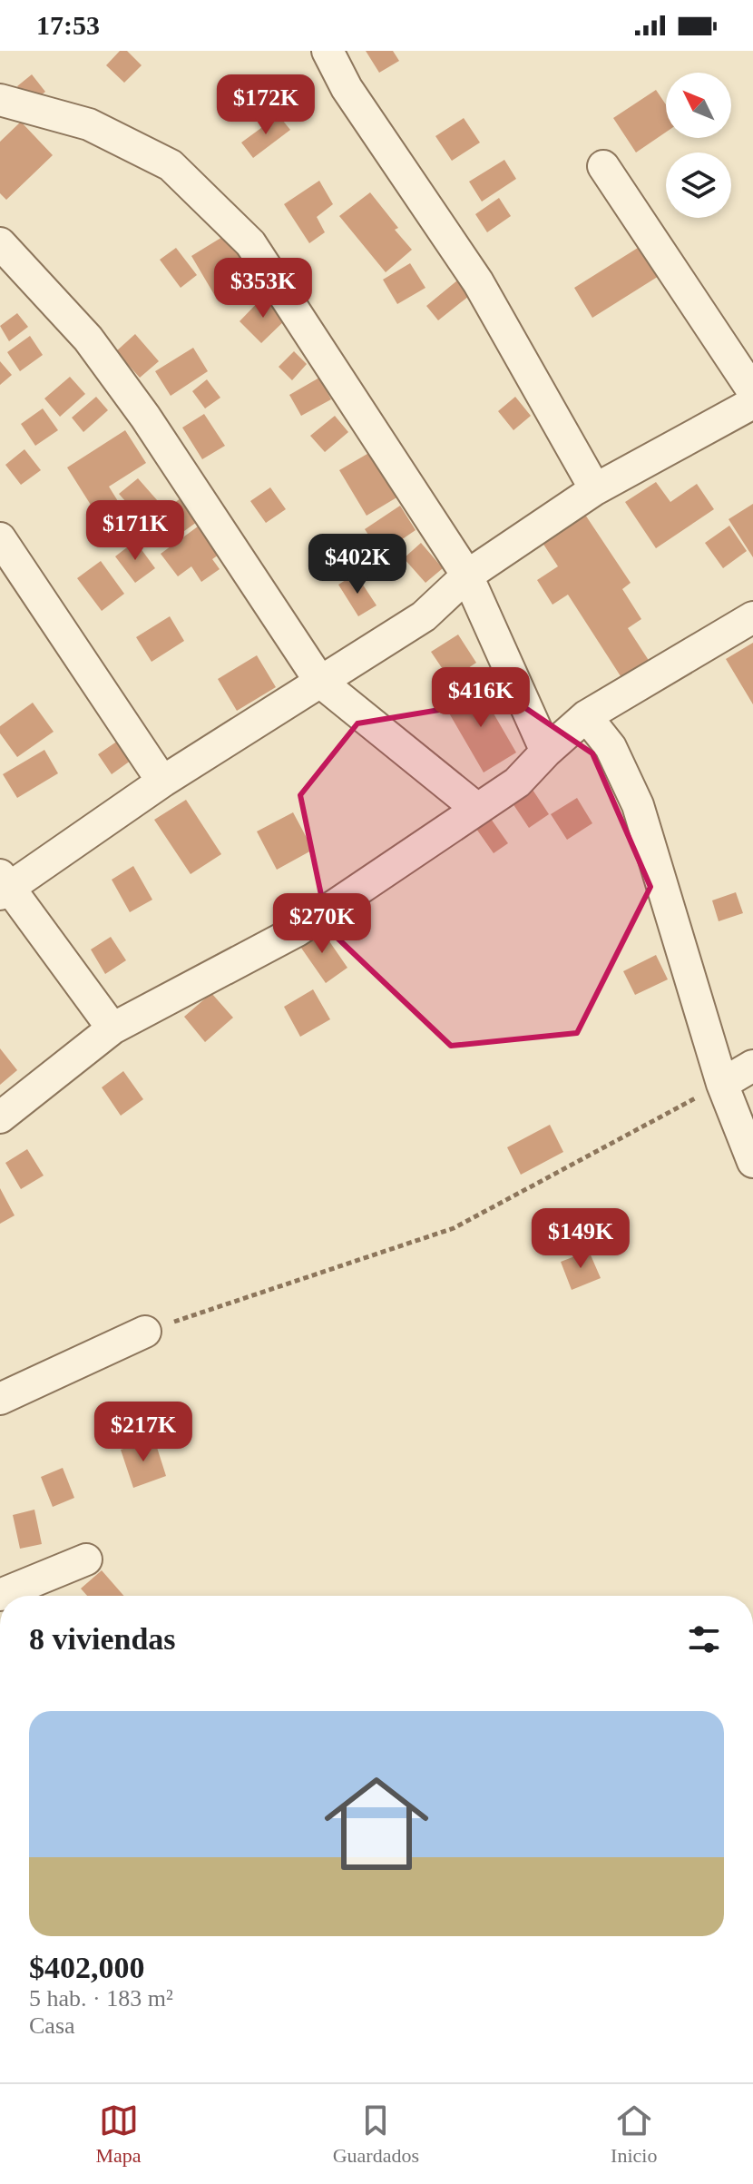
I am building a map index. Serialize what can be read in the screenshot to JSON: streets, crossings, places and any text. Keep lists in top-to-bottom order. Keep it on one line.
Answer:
{"north":"top left","page":{"status":"17:53","price":["$172K","$353K","$171K","$402K","$416K","$270K","$149K","$217K"],"heading":"8 viviendas","list":[{"name":"$402,000","note":"5 hab. · 183 m² · Casa"}],"tabs":["Mapa","Guardados","Inicio"]}}
